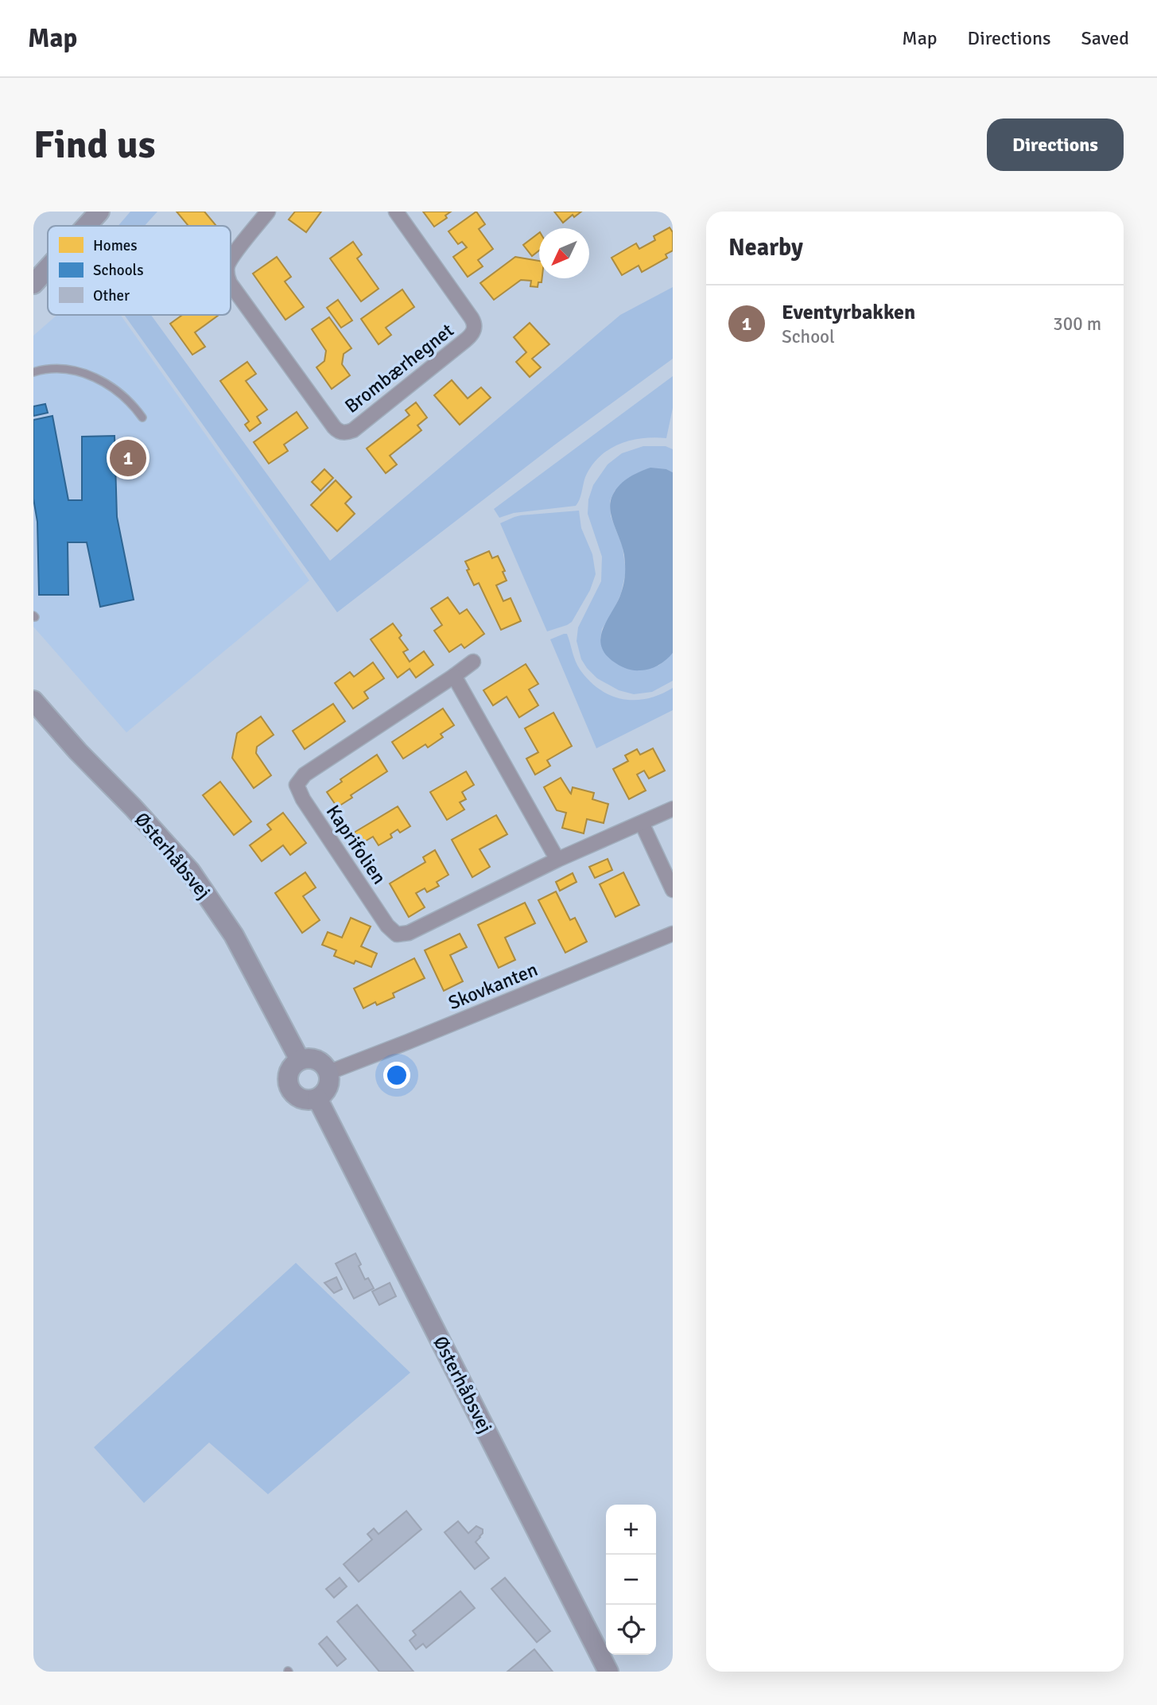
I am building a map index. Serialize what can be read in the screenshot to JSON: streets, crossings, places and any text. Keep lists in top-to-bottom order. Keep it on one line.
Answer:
{"streets":{"street":["Brombærhegnet","Kaprifolien","Østerhåbsvej","Skovkanten"]},"crossings":[["Østerhåbsvej","Skovkanten"]],"legend":["Homes","Schools","Other"],"north":"bottom left","page":{"header":"Map","nav":["Map","Directions","Saved"],"buttons":"Directions","title":"Find us","heading":"Nearby","list":[{"mark":"1","name":"Eventyrbakken","note":"School","value":"300 m"}],"pins":"1","map_buttons":["+","−"]}}
